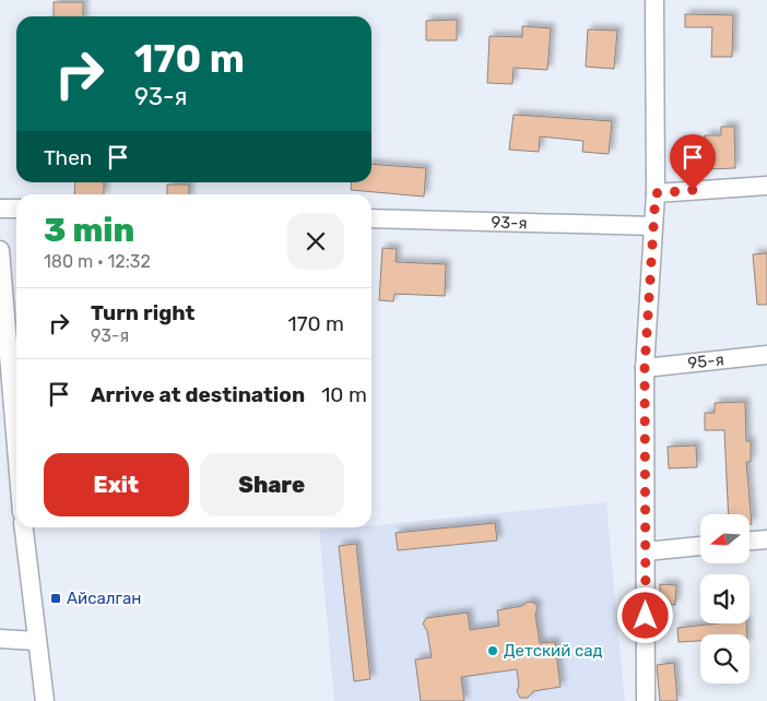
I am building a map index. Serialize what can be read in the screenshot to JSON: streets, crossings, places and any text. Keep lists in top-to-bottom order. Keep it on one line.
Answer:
{"streets":{"street":["93-я","95-я"]},"places":{"transit":["Айсалган"],"other":["Детский сад"]},"north":"left","page":{"turn":["170 m","93-я"],"then":"Then","heading":["3 min","180 m · 12:32"],"list":[{"name":"Turn right","note":"93-я","value":"170 m"},{"name":"Arrive at destination","value":"10 m"}],"buttons":["Exit","Share"]}}
